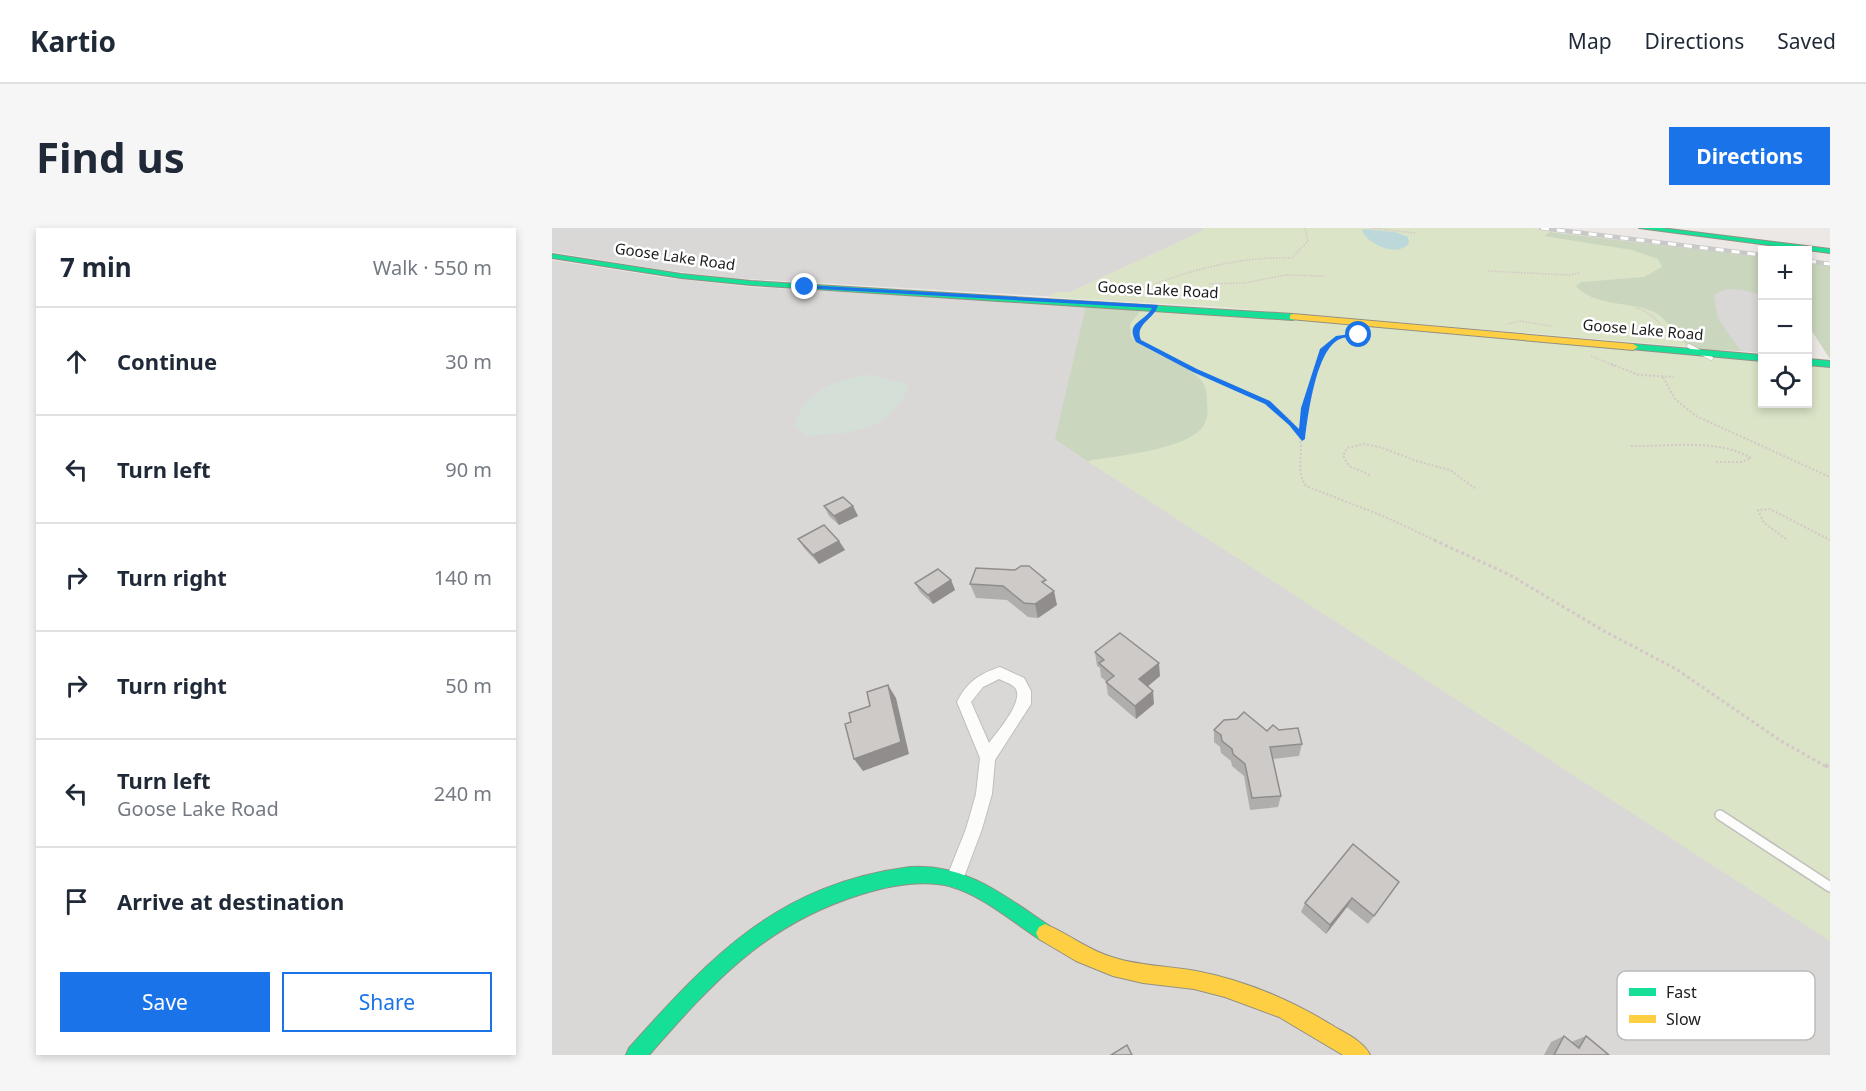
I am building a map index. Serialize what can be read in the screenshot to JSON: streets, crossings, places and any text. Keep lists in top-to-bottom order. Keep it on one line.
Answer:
{"streets":{"street":["Goose Lake Road"]},"legend":["Fast","Slow"],"page":{"header":"Kartio","nav":["Map","Directions","Saved"],"buttons":["Directions",["Save","Share"]],"title":"Find us","heading":["7 min","Walk · 550 m"],"map_buttons":["+","−"],"list":[["Continue","30 m"],["Turn left","90 m"],["Turn right","140 m"],["Turn right","50 m"],["Turn left","Goose Lake Road","240 m"],"Arrive at destination"]}}
